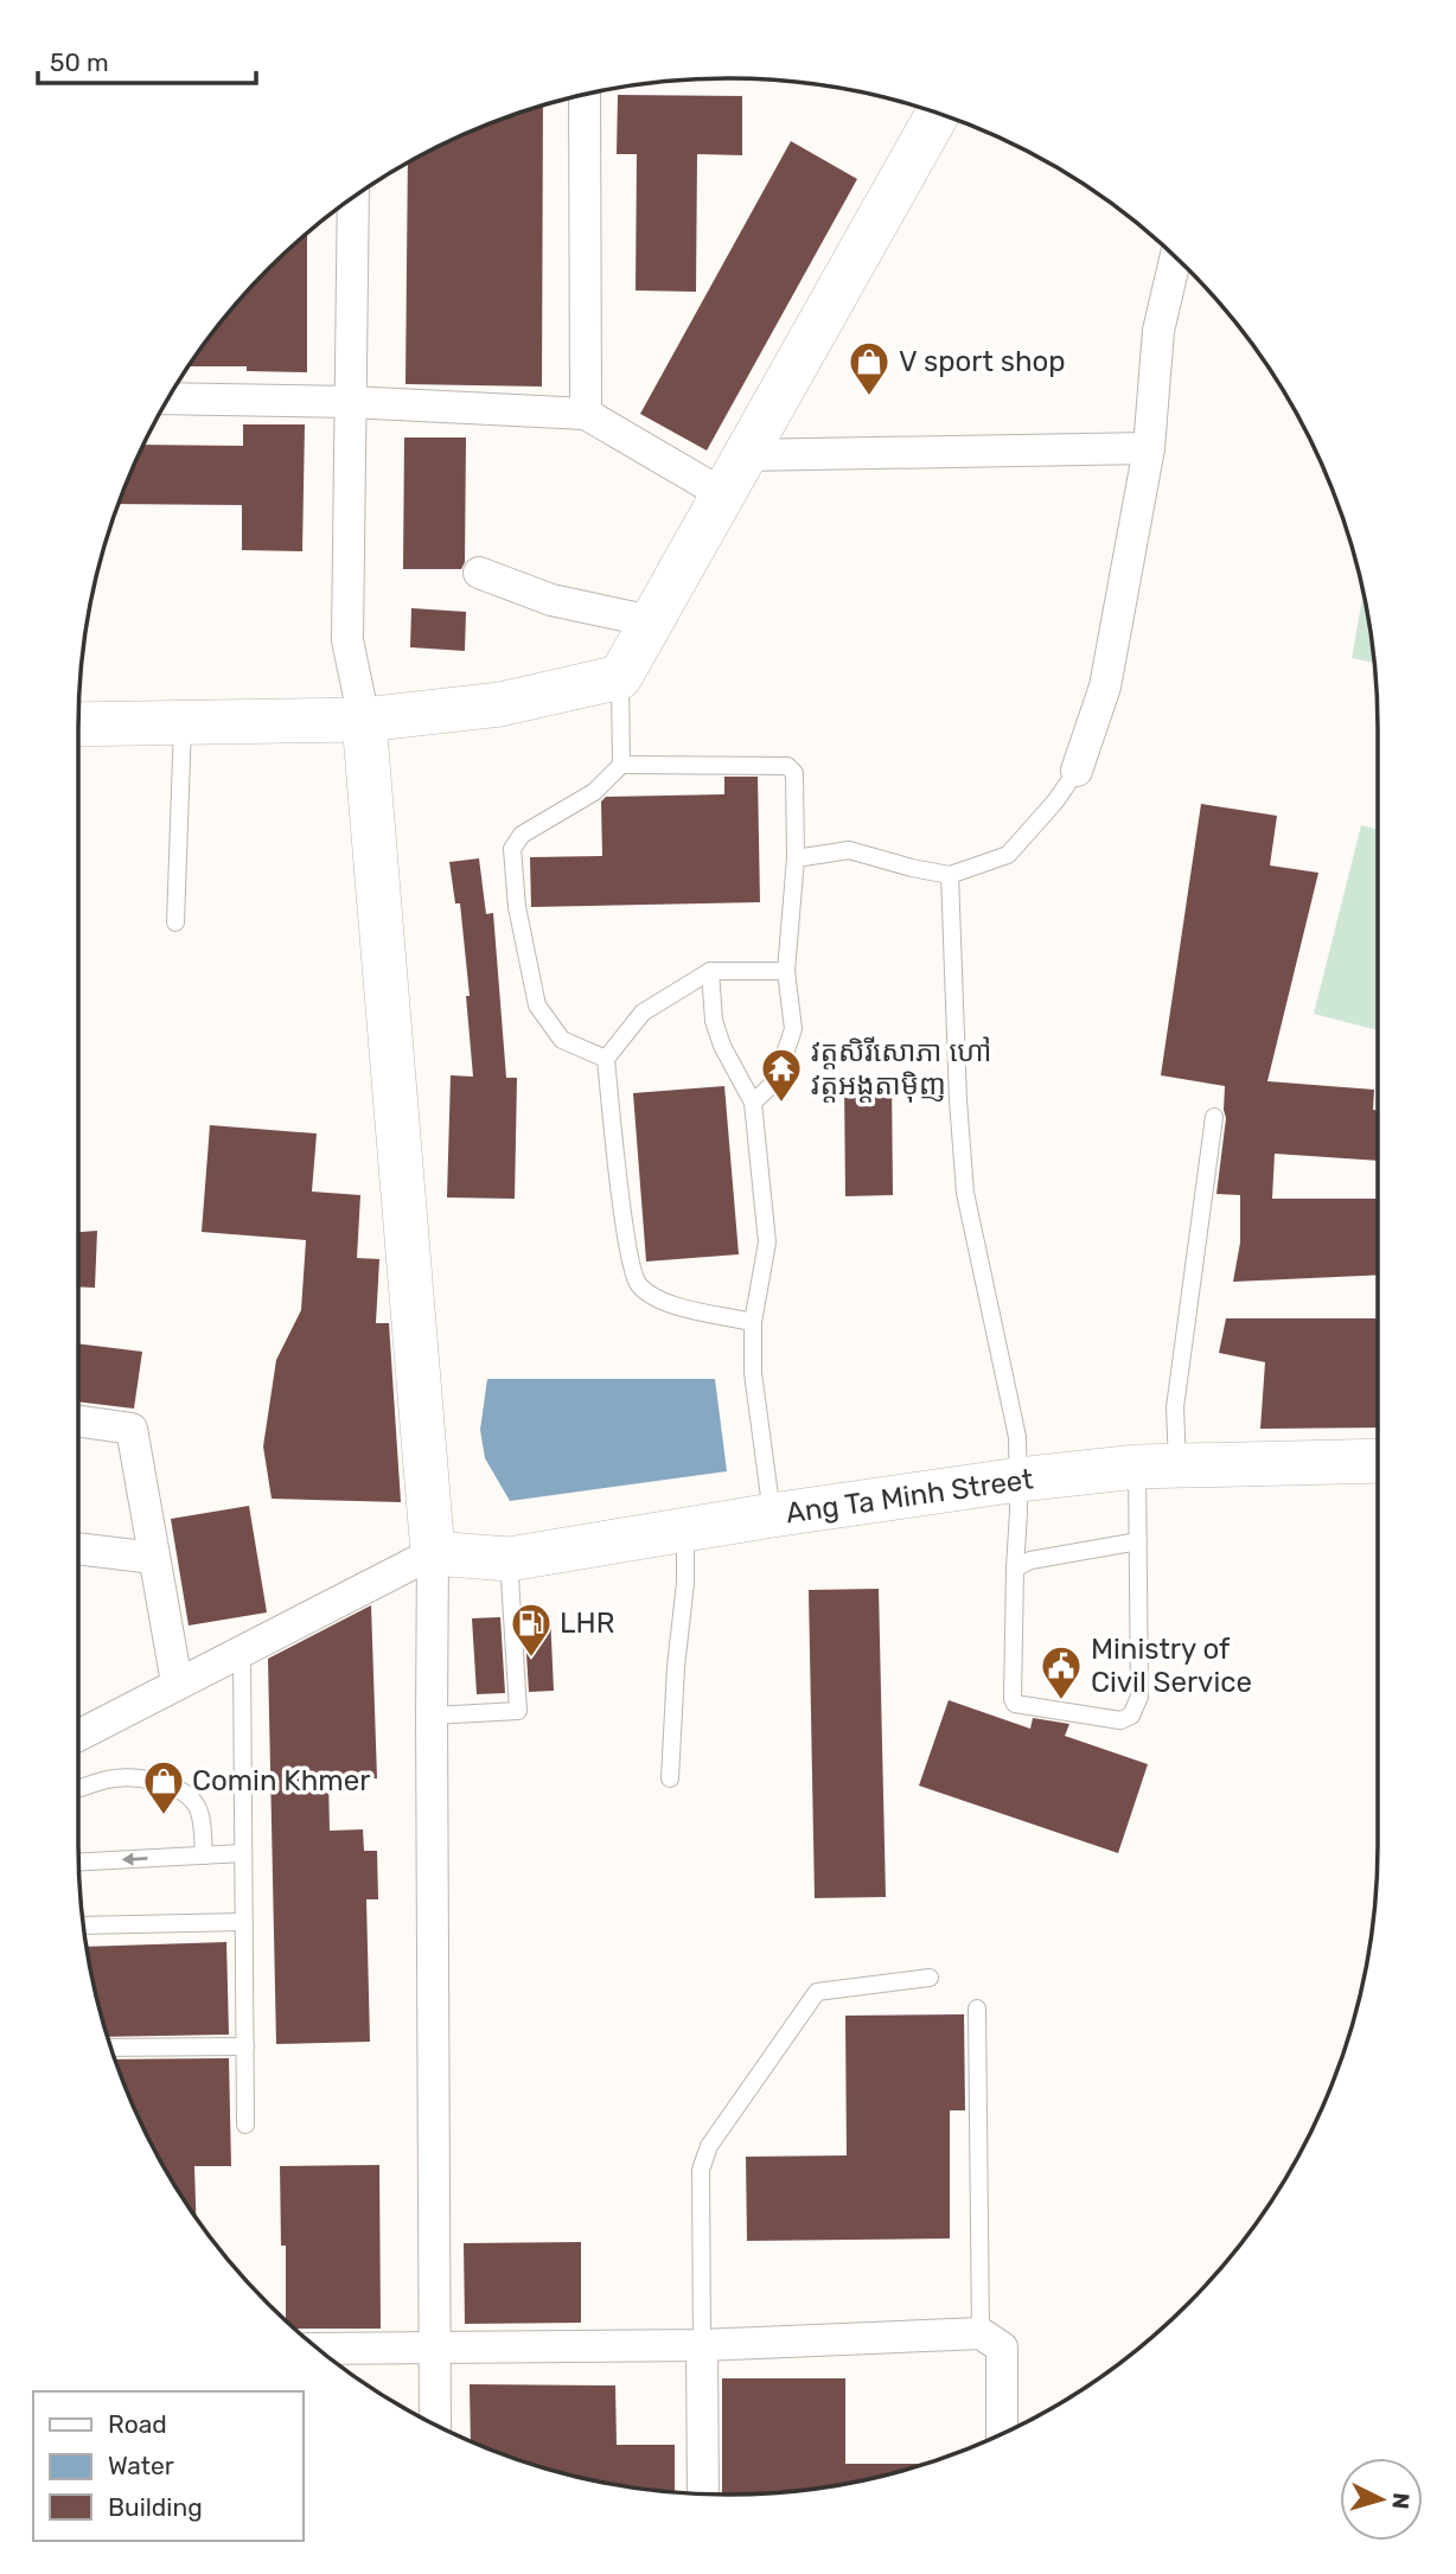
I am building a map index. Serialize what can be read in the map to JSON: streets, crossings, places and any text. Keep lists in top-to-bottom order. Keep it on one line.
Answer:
{"streets":{"street":["Ang Ta Minh Street"]},"places":{"shop":["V sport shop","Comin Khmer"],"temple":["វត្តសិរីសោភា ហៅ វត្តអង្តតាម៉ិញ"],"fuel station":["LHR"],"public building":["Ministry of Civil Service"]},"legend":["Road","Water","Building"],"scale_bar":"50 m","north":"right"}
